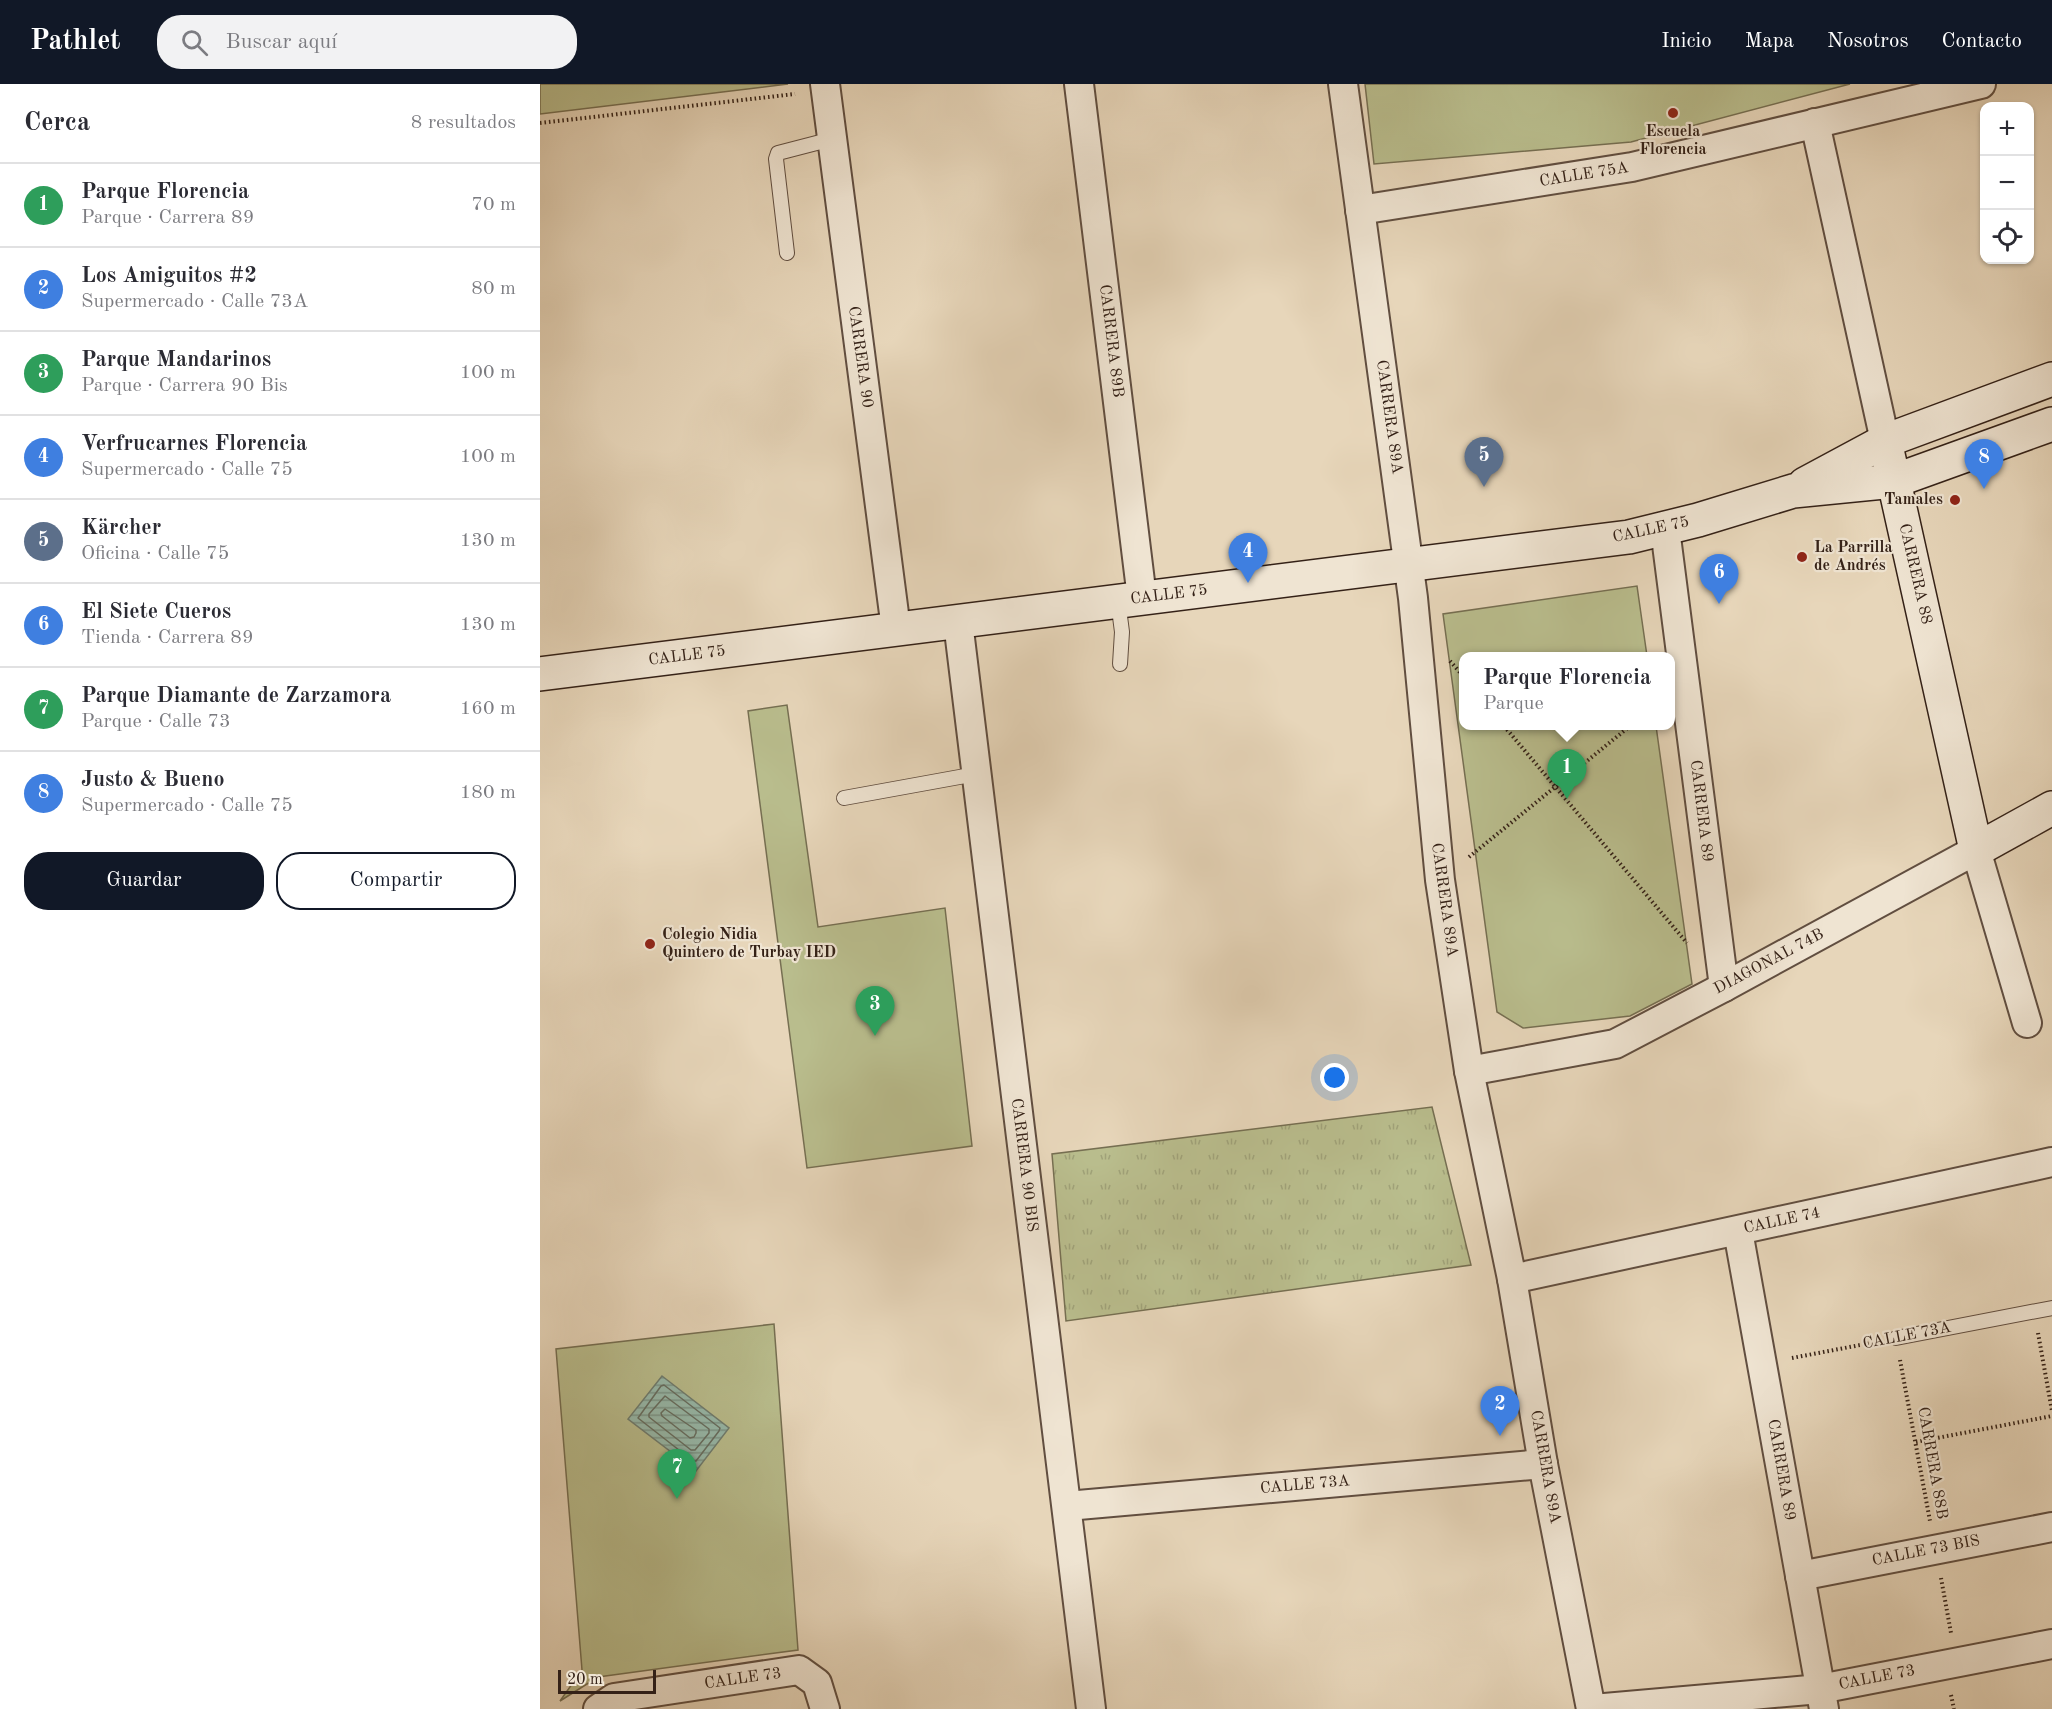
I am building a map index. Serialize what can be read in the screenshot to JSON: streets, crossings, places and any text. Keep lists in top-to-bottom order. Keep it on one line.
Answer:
{"streets":{"street":["CALLE 75A","CARRERA 89B","CARRERA 90","CARRERA 89A","CALLE 75","CARRERA 88","CARRERA 89","DIAGONAL 74B","CARRERA 90 BIS","CALLE 74","CALLE 73A","CALLE 73 BIS","CALLE 73"],"path":["CARRERA 88B"]},"crossings":[["CALLE 75A","CARRERA 89A"],["CALLE 75A","CARRERA 88"],["CARRERA 89B","CALLE 75"],["CARRERA 90","CALLE 75"],["CARRERA 89A","CALLE 75"],["CARRERA 89A","DIAGONAL 74B"],["CARRERA 89A","CALLE 74"],["CARRERA 89A","CALLE 73A"],["CARRERA 89A","CALLE 73"],["CALLE 75","CARRERA 88"],["CALLE 75","CARRERA 89"],["CALLE 75","CARRERA 90 BIS"],["CARRERA 88","DIAGONAL 74B"],["CARRERA 89","DIAGONAL 74B"],["CARRERA 89","CALLE 74"],["CARRERA 89","CALLE 73A"],["CARRERA 89","CALLE 73 BIS"],["CARRERA 89","CALLE 73"],["CARRERA 90 BIS","CALLE 73A"],["CALLE 73A","CARRERA 88B"],["CARRERA 88B","CALLE 73 BIS"],["CARRERA 88B","CALLE 73"]],"places":["Escuela Florencia","Tamales","La Parrilla de Andrés","Colegio Nidia Quintero de Turbay IED"],"scale_bar":"20 m","page":{"header":"Pathlet","search":"Buscar aquí","nav":["Inicio","Mapa","Nosotros","Contacto"],"heading":["Cerca","8 resultados"],"map_buttons":["+","−"],"list":[{"mark":"1","name":"Parque Florencia","note":"Parque · Carrera 89","value":"70 m"},{"mark":"2","name":"Los Amiguitos #2","note":"Supermercado · Calle 73A","value":"80 m"},{"mark":"3","name":"Parque Mandarinos","note":"Parque · Carrera 90 Bis","value":"100 m"},{"mark":"4","name":"Verfrucarnes Florencia","note":"Supermercado · Calle 75","value":"100 m"},{"mark":"5","name":"Kärcher","note":"Oficina · Calle 75","value":"130 m"},{"mark":"6","name":"El Siete Cueros","note":"Tienda · Carrera 89","value":"130 m"},{"mark":"7","name":"Parque Diamante de Zarzamora","note":"Parque · Calle 73","value":"160 m"},{"mark":"8","name":"Justo & Bueno","note":"Supermercado · Calle 75","value":"180 m"}],"pins":["5","8","4","6","1","3","2","7"],"popup":["Parque Florencia","Parque"],"buttons":["Guardar","Compartir"],"scale":"20 m"}}
